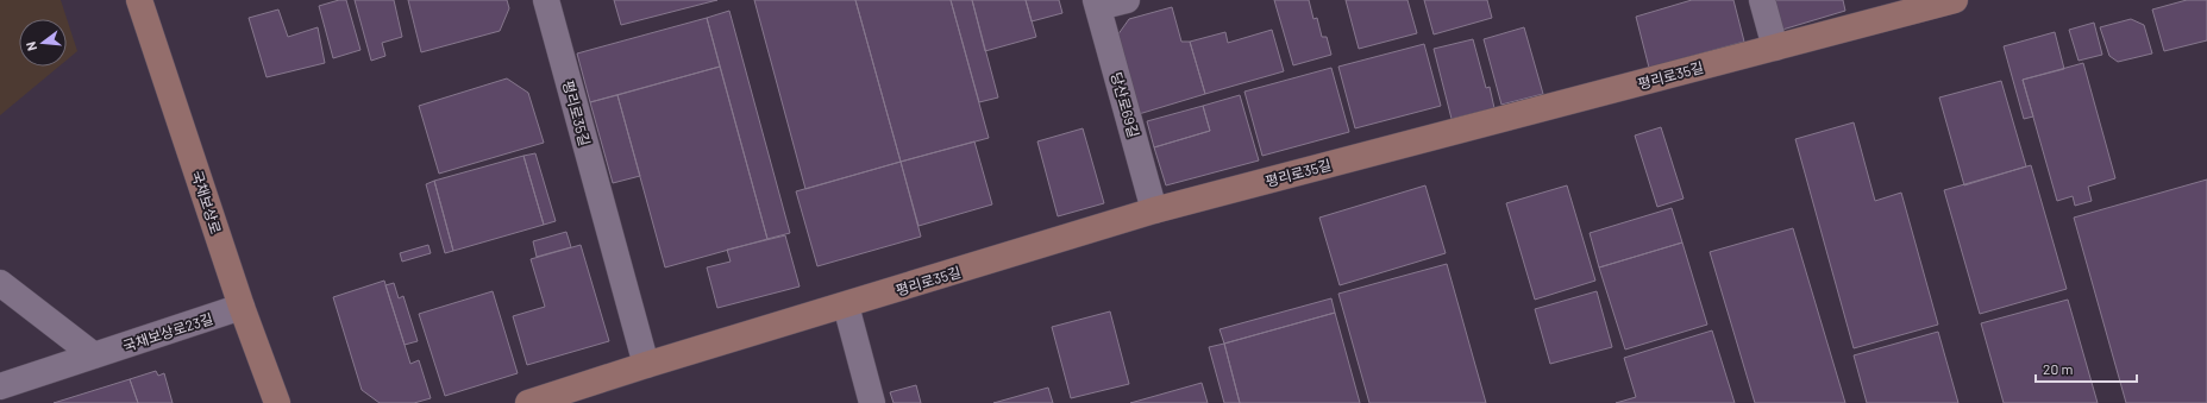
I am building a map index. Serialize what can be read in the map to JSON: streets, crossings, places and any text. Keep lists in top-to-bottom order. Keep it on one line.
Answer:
{"streets":{"street":["평리로35길","당산로69길","국채보상로","국채보상로23길"]},"crossings":[["평리로35길","당산로69길"],["국채보상로","국채보상로23길"]],"scale_bar":"20 m","north":"left"}
